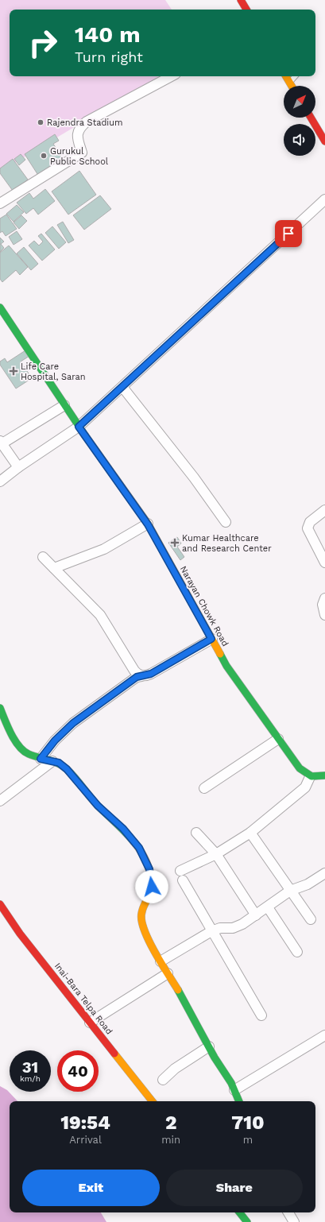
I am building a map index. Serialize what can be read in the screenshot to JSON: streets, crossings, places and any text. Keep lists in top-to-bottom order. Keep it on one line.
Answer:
{"streets":{"street":["Narayan Chowk Road","Inai-Bara Telpa Road"]},"places":{"other":["Rajendra Stadium","Gurukul Public School"],"health":["Life Care Hospital, Saran","Kumar Healthcare and Research Center"]},"north":"top right","page":{"turn":["140 m","Turn right"],"speed":"31 km/h","limit":"40","eta":["19:54","Arrival","2","min","710","m"],"buttons":["Exit","Share"]}}
